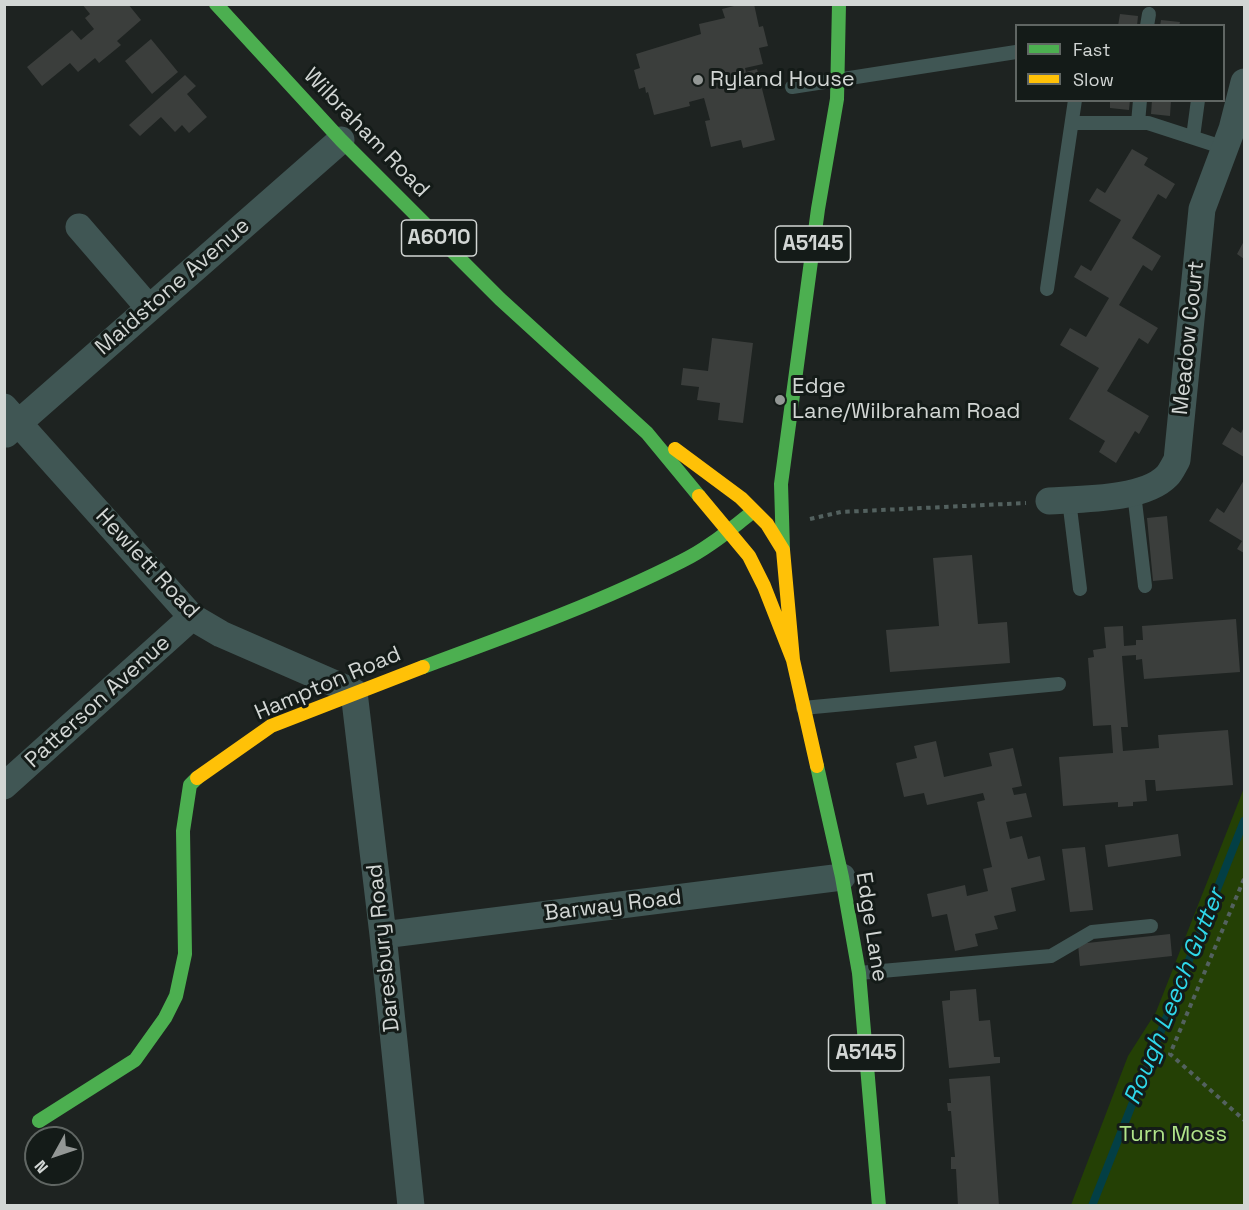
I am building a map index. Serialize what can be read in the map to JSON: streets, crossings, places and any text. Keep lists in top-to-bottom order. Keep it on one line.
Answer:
{"streets":{"main road":["Wilbraham Road","A6010","A5145","Hampton Road","Edge Lane"],"street":["Maidstone Avenue","Meadow Court","Hewlett Road","Patterson Avenue","Barway Road","Daresbury Road"]},"crossings":[["Wilbraham Road","Maidstone Avenue"],["Wilbraham Road","Edge Lane"],["Maidstone Avenue","Hewlett Road"],["Hewlett Road","Hampton Road"],["Hewlett Road","Patterson Avenue"],["Hewlett Road","Daresbury Road"],["Hampton Road","Edge Lane"],["Hampton Road","Daresbury Road"],["Barway Road","Edge Lane"],["Barway Road","Daresbury Road"]],"water":["Rough Leech Gutter"],"parks":["Turn Moss"],"places":["Ryland House","Edge Lane/Wilbraham Road"],"legend":["Fast","Slow"],"north":"bottom left"}
